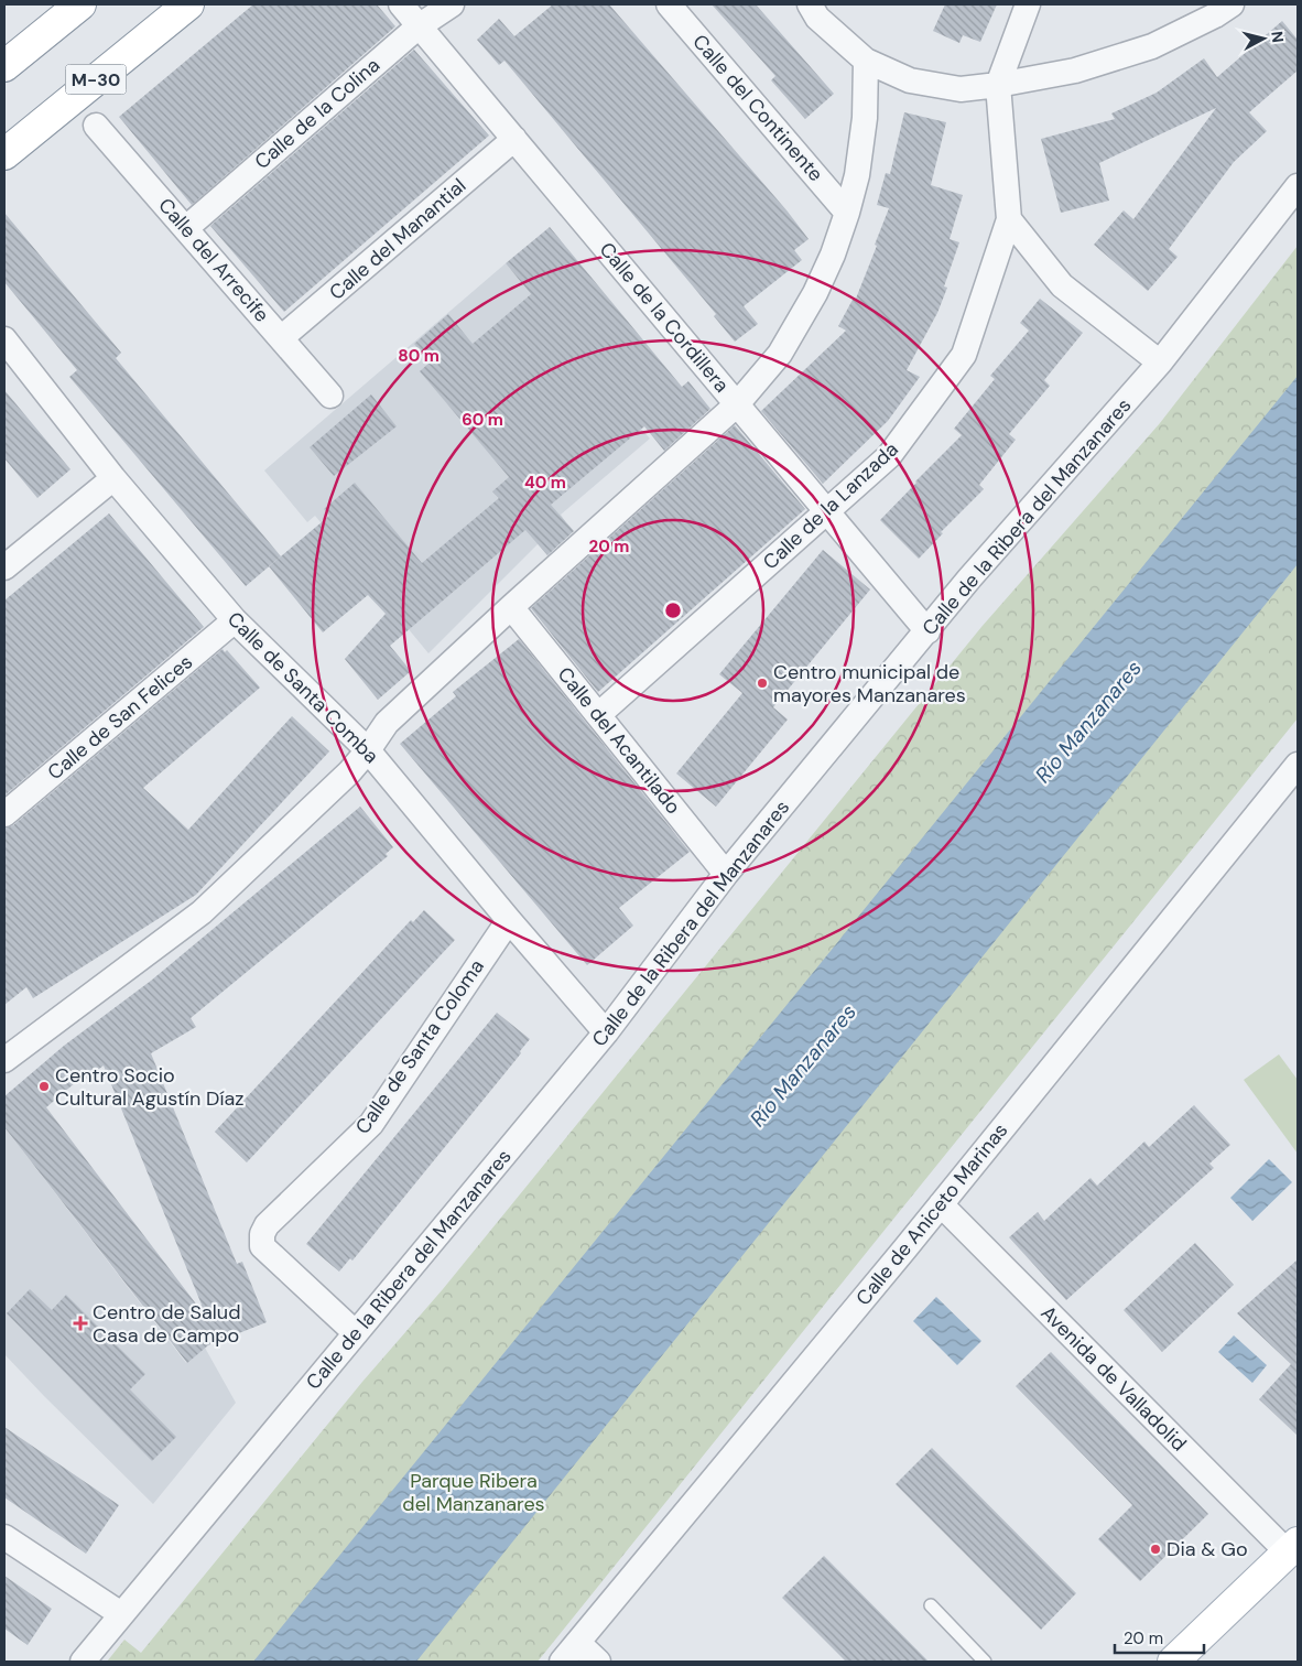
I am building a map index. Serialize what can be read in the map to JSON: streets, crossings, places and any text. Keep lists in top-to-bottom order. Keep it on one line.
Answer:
{"streets":{"main road":["M-30","Avenida de Valladolid"],"street":["Calle del Continente","Calle de la Colina","Calle del Manantial","Calle del Arrecife","Calle de la Cordillera","Calle de la Lanzada","Calle de la Ribera del Manzanares","Calle de Santa Comba","Calle de San Felices","Calle del Acantilado","Calle de Santa Coloma","Calle de Aniceto Marinas"]},"crossings":[["Calle de la Colina","Calle del Arrecife"],["Calle de la Colina","Calle de la Cordillera"],["Calle del Manantial","Calle del Arrecife"],["Calle del Manantial","Calle de la Cordillera"],["Calle de la Cordillera","Calle de la Lanzada"],["Calle de la Cordillera","Calle de la Ribera del Manzanares"],["Calle de la Lanzada","Calle del Acantilado"],["Calle de la Ribera del Manzanares","Calle de Santa Comba"],["Calle de la Ribera del Manzanares","Calle del Acantilado"],["Calle de la Ribera del Manzanares","Calle de Santa Coloma"],["Calle de Santa Comba","Calle de San Felices"],["Calle de Santa Comba","Calle de Santa Coloma"],["Calle de Aniceto Marinas","Avenida de Valladolid"]],"water":["Río Manzanares"],"parks":["Parque Ribera del Manzanares"],"places":{"other":["Centro municipal de mayores Manzanares","Centro Socio Cultural Agustín Díaz","Dia & Go"],"health":["Centro de Salud Casa de Campo"]},"scale_bar":"20 m","north":"right","rings":["80 m","60 m","40 m","20 m"]}
